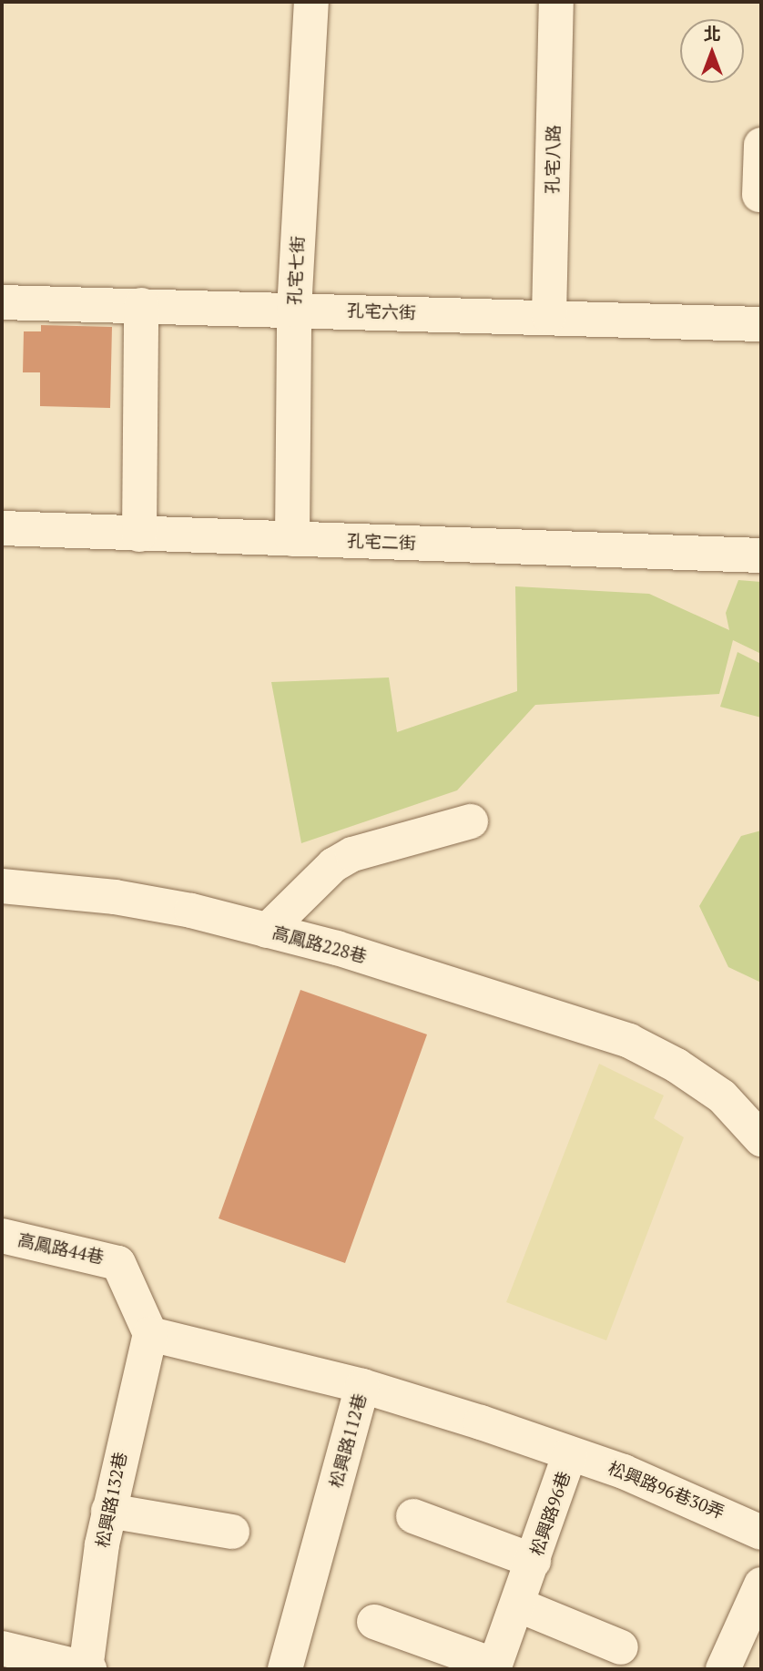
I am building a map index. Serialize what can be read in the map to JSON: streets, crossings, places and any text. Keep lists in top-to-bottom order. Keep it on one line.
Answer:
{"streets":{"street":["孔宅八路","孔宅七街","孔宅六街","孔宅二街","高鳳路228巷","高鳳路44巷","松興路112巷","松興路96巷30弄","松興路132巷","松興路96巷"]},"crossings":[["孔宅八路","孔宅六街"],["孔宅七街","孔宅六街"],["孔宅七街","孔宅二街"],["高鳳路44巷","松興路112巷"],["高鳳路44巷","松興路132巷"],["松興路112巷","松興路132巷"],["松興路112巷","松興路96巷"],["松興路96巷30弄","松興路96巷"]],"north":"top"}
